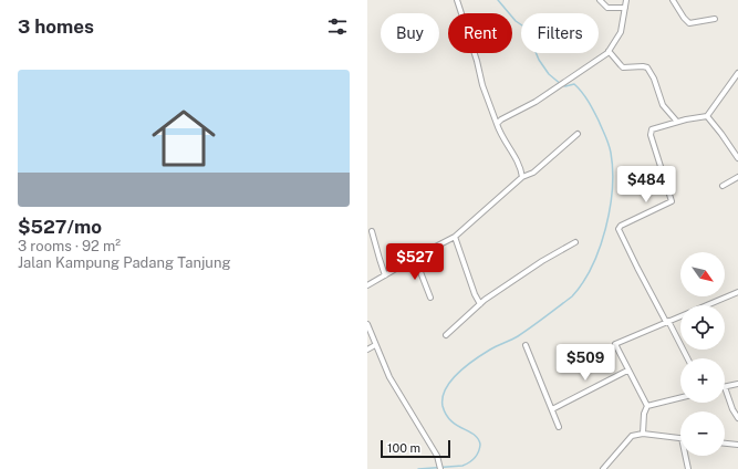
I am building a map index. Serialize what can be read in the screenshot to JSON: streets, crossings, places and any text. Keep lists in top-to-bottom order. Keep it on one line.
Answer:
{"scale_bar":"100 m","north":"bottom right","page":{"heading":"3 homes","chip":["Buy","Rent","Filters"],"list":[{"name":"$527/mo","note":"3 rooms · 92 m² · Jalan Kampung Padang Tanjung"}],"price":["$484","$527","$509"],"map_buttons":["+","−"],"scale":"100 m"}}
